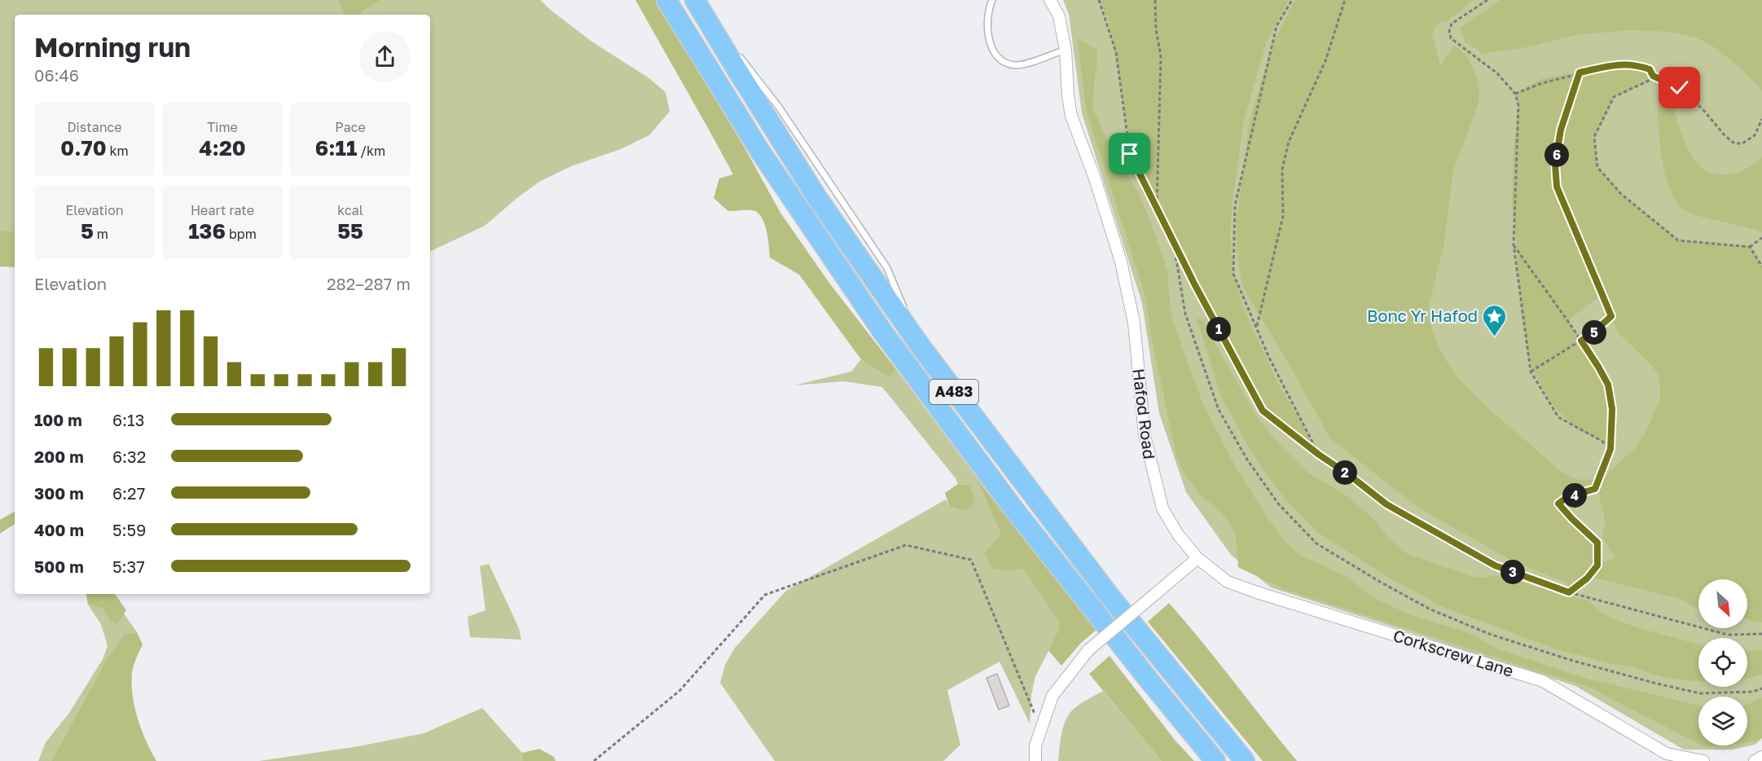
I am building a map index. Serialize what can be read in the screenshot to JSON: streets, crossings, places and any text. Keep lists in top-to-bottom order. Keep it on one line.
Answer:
{"streets":{"highway":["A483"],"street":["Hafod Road","Corkscrew Lane"]},"crossings":[["Hafod Road","Corkscrew Lane"]],"places":{"place":["Bonc Yr Hafod"]},"north":"bottom right","page":{"heading":["Morning run","06:46"],"stats":[["Distance","0.70 km"],["Time","4:20"],["Pace","6:11 /km"],["Elevation","5 m"],["Heart rate","136 bpm"],["kcal","55"]],"pins":["6","1","5","2","4","3"],"chart":["Elevation","282–287 m"],"list":[{"name":"100 m","note":"6:13"},{"name":"200 m","note":"6:32"},{"name":"300 m","note":"6:27"},{"name":"400 m","note":"5:59"},{"name":"500 m","note":"5:37"}]}}
